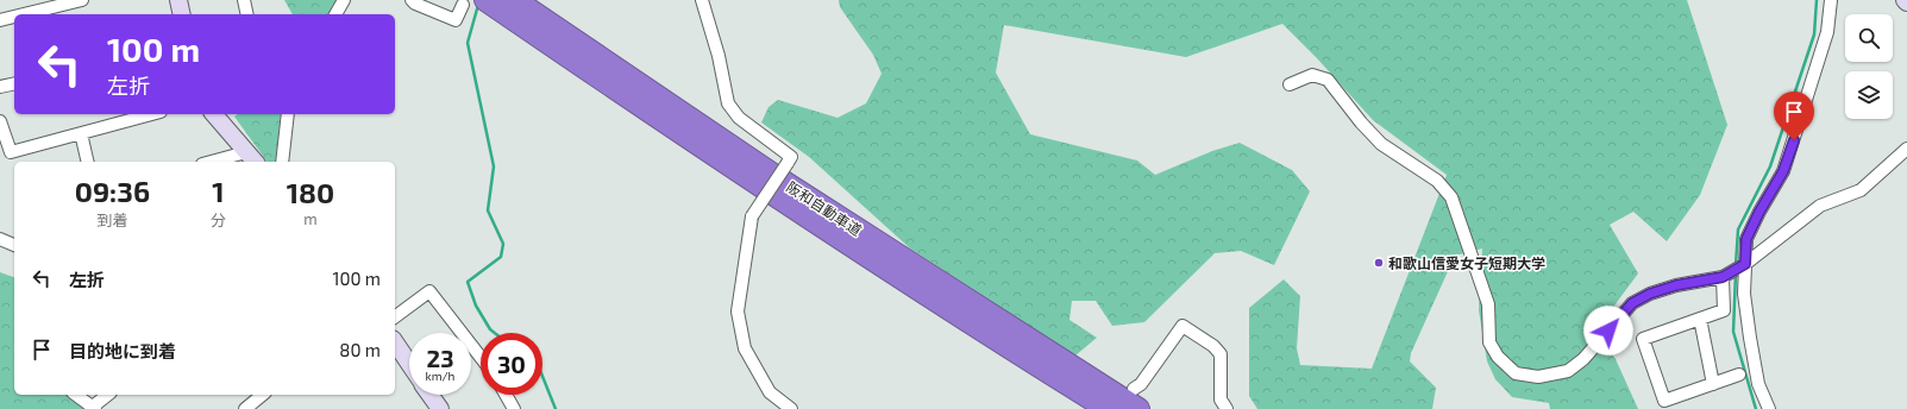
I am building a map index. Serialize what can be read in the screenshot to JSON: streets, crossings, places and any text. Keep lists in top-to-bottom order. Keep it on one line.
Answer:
{"streets":{"highway":["阪和自動車道"]},"places":["和歌山信愛女子短期大学"],"page":{"turn":["100 m","左折"],"eta":["09:36","到着","1","分","180","m"],"list":[{"name":"左折","value":"100 m"},{"name":"目的地に到着","value":"80 m"}],"speed":"23 km/h","limit":"30"}}
